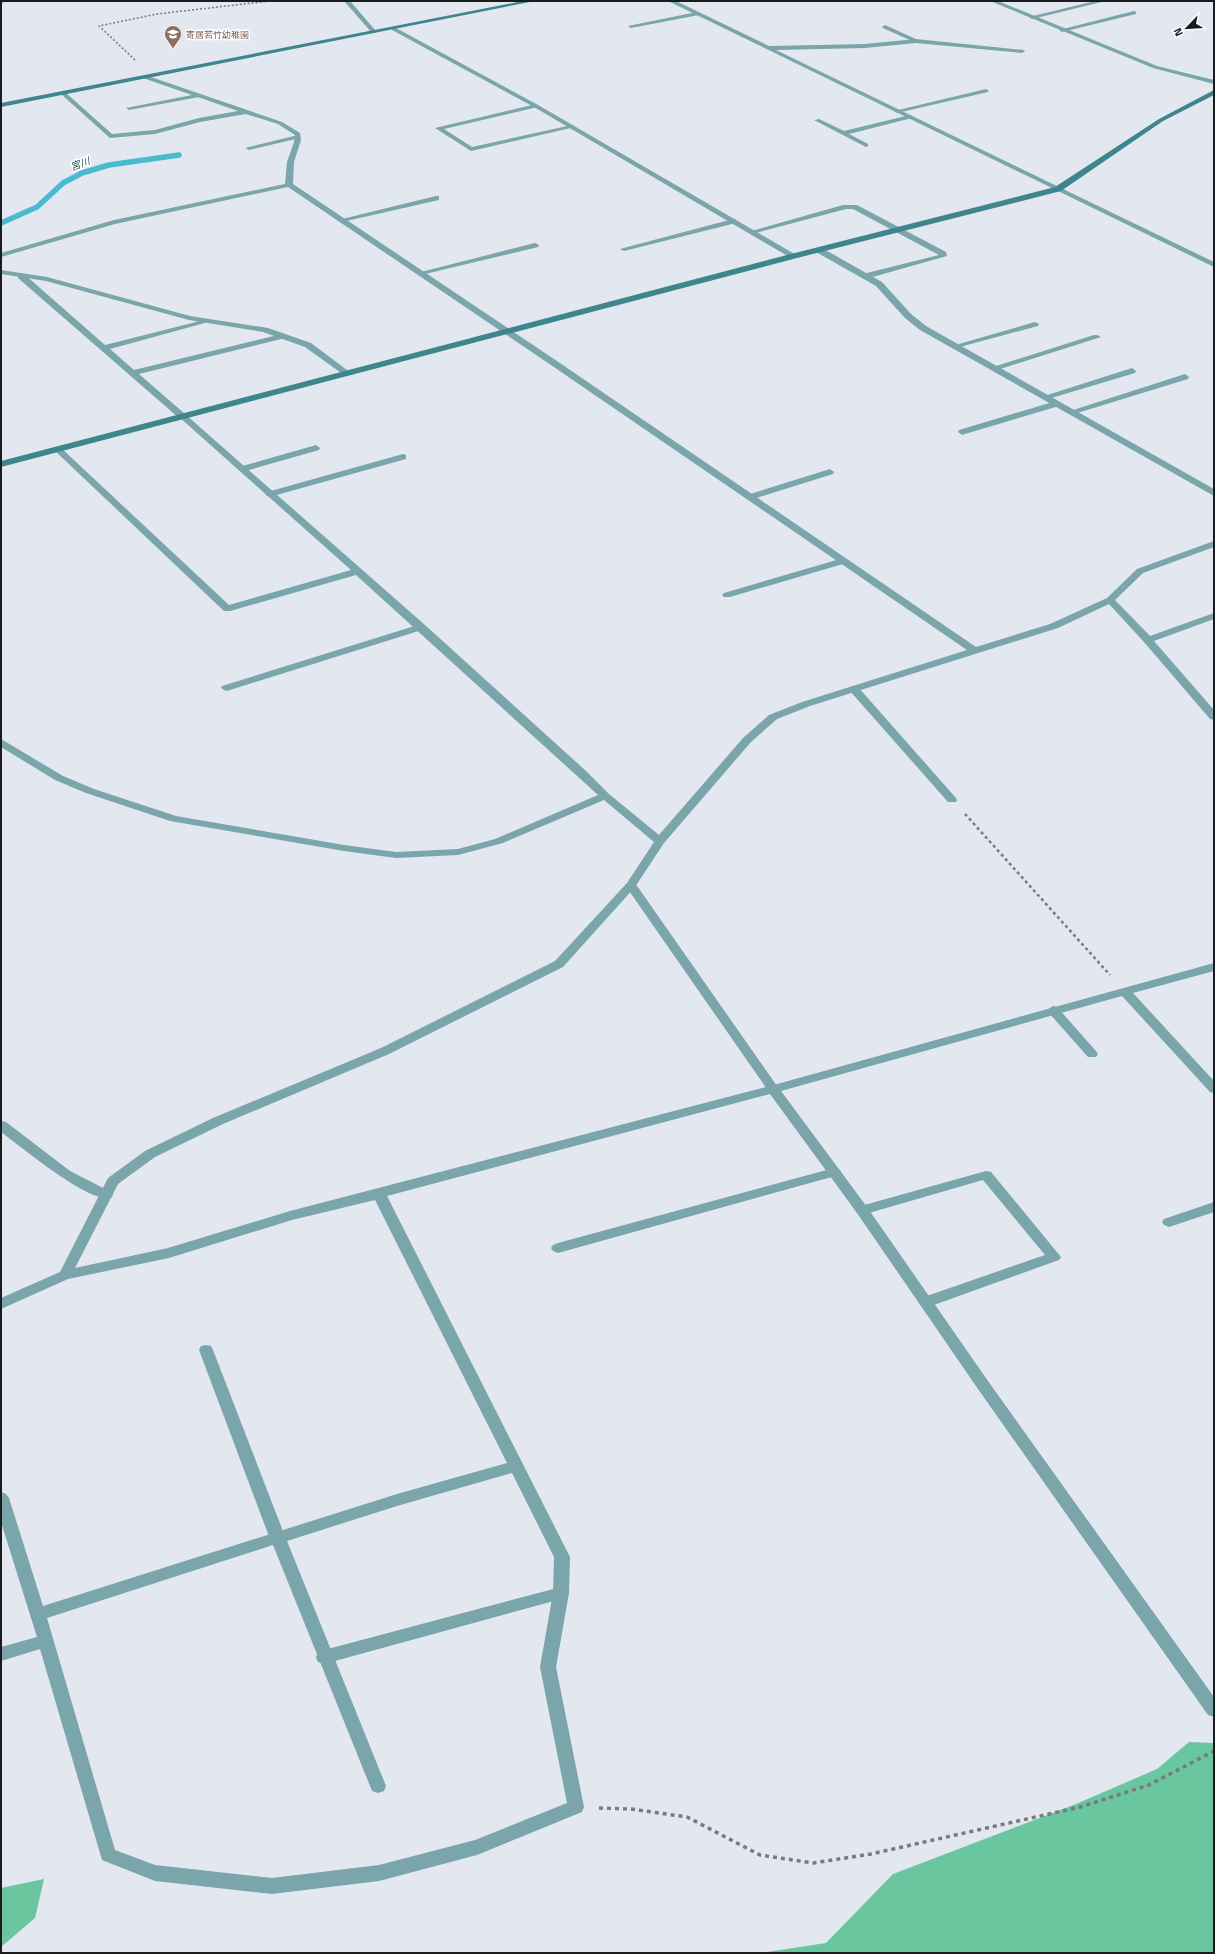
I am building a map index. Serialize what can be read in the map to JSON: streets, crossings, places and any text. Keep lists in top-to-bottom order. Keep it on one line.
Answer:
{"water":["宮川"],"places":{"school or university":["寄居若竹幼稚園"]},"north":"bottom left"}
